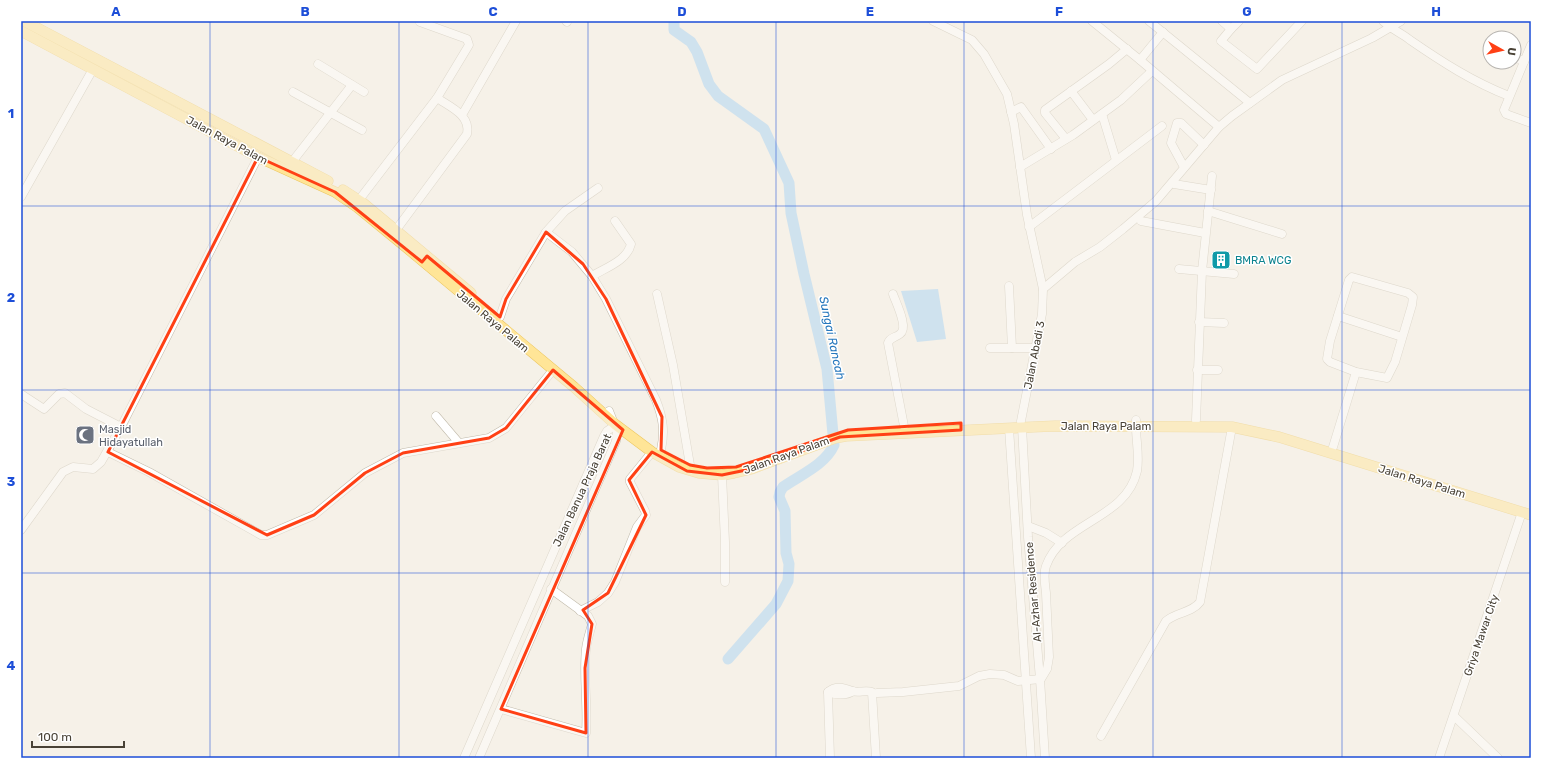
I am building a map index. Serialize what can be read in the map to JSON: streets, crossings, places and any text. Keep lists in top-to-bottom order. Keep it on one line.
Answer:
{"streets":{"main road":["Jalan Raya Palam"],"street":["Jalan Abadi 3","Jalan Banua Praja Barat","Al-Azhar Residence","Griya Mawar City"]},"crossings":[["Jalan Raya Palam","Jalan Abadi 3"],["Jalan Raya Palam","Jalan Banua Praja Barat"],["Jalan Raya Palam","Al-Azhar Residence"],["Jalan Raya Palam","Griya Mawar City"],["Jalan Abadi 3","Al-Azhar Residence"]],"water":["Sungai Rancah"],"places":{"building":["BMRA WCG"],"mosque":["Masjid Hidayatullah"]},"scale_bar":"100 m","north":"right","grid":{"columns":["A","B","C","D","E","F","G","H"],"rows":["1","2","3","4"]}}
